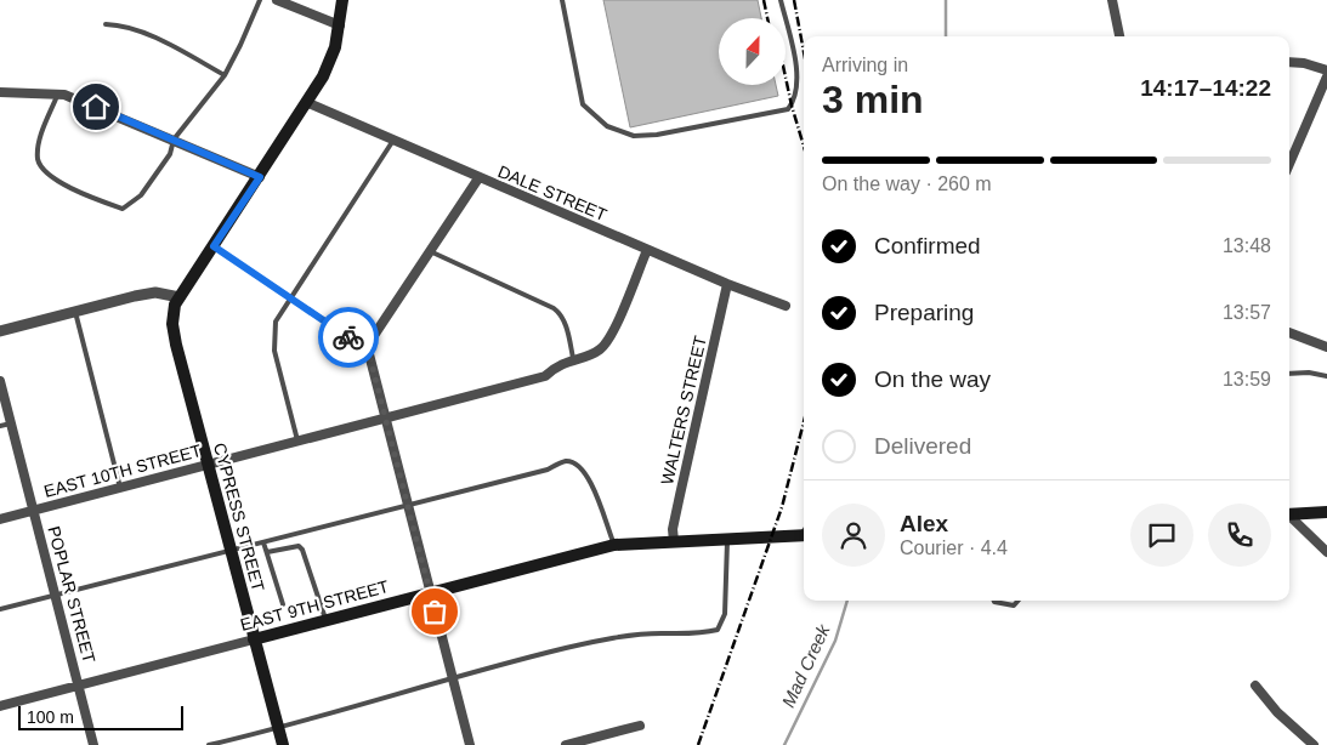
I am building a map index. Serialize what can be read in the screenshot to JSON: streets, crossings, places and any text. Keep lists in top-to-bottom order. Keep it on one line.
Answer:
{"streets":{"main road":["CYPRESS STREET","EAST 9TH STREET"],"street":["DALE STREET","WALTERS STREET","EAST 10TH STREET","POPLAR STREET"]},"crossings":[["DALE STREET","WALTERS STREET"],["DALE STREET","EAST 10TH STREET"],["WALTERS STREET","EAST 9TH STREET"],["EAST 10TH STREET","CYPRESS STREET"],["EAST 10TH STREET","POPLAR STREET"],["CYPRESS STREET","EAST 9TH STREET"],["POPLAR STREET","EAST 9TH STREET"]],"water":["Mad Creek"],"scale_bar":"100 m","north":"top","page":{"heading":["3 min","Arriving in","14:17–14:22"],"panel":["Alex","Courier · 4.4"],"bar":"On the way · 260 m","list":[["Confirmed","13:48"],["Preparing","13:57"],["On the way","13:59"],"Delivered"],"scale":"100 m"}}
